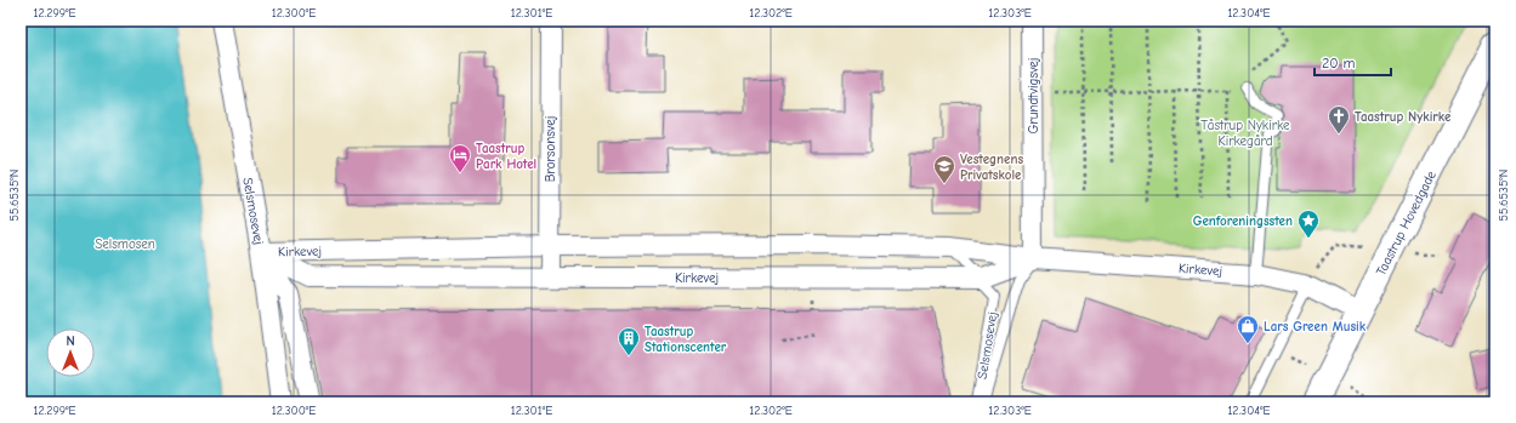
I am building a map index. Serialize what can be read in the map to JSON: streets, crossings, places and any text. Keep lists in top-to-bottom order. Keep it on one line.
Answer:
{"streets":{"street":["Grundtvigsvej","Brorsonsvej","Selsmosevej","Taastrup Hovedgade","Kirkevej"]},"crossings":[["Grundtvigsvej","Selsmosevej"],["Grundtvigsvej","Kirkevej"],["Brorsonsvej","Kirkevej"],["Selsmosevej","Kirkevej"],["Taastrup Hovedgade","Kirkevej"]],"parks":["Tåstrup Nykirke Kirkegård","Selsmosen"],"places":{"church":["Taastrup Nykirke"],"hotel":["Taastrup Park Hotel"],"school or university":["Vestegnens Privatskole"],"place":["Genforeningssten"],"shop":["Lars Green Musik"],"building":["Taastrup Stationscenter"]},"scale_bar":"20 m","north":"top","coordinates":["12.299°E","12.300°E","12.301°E","12.302°E","12.303°E","12.304°E","55.6535°N"]}
